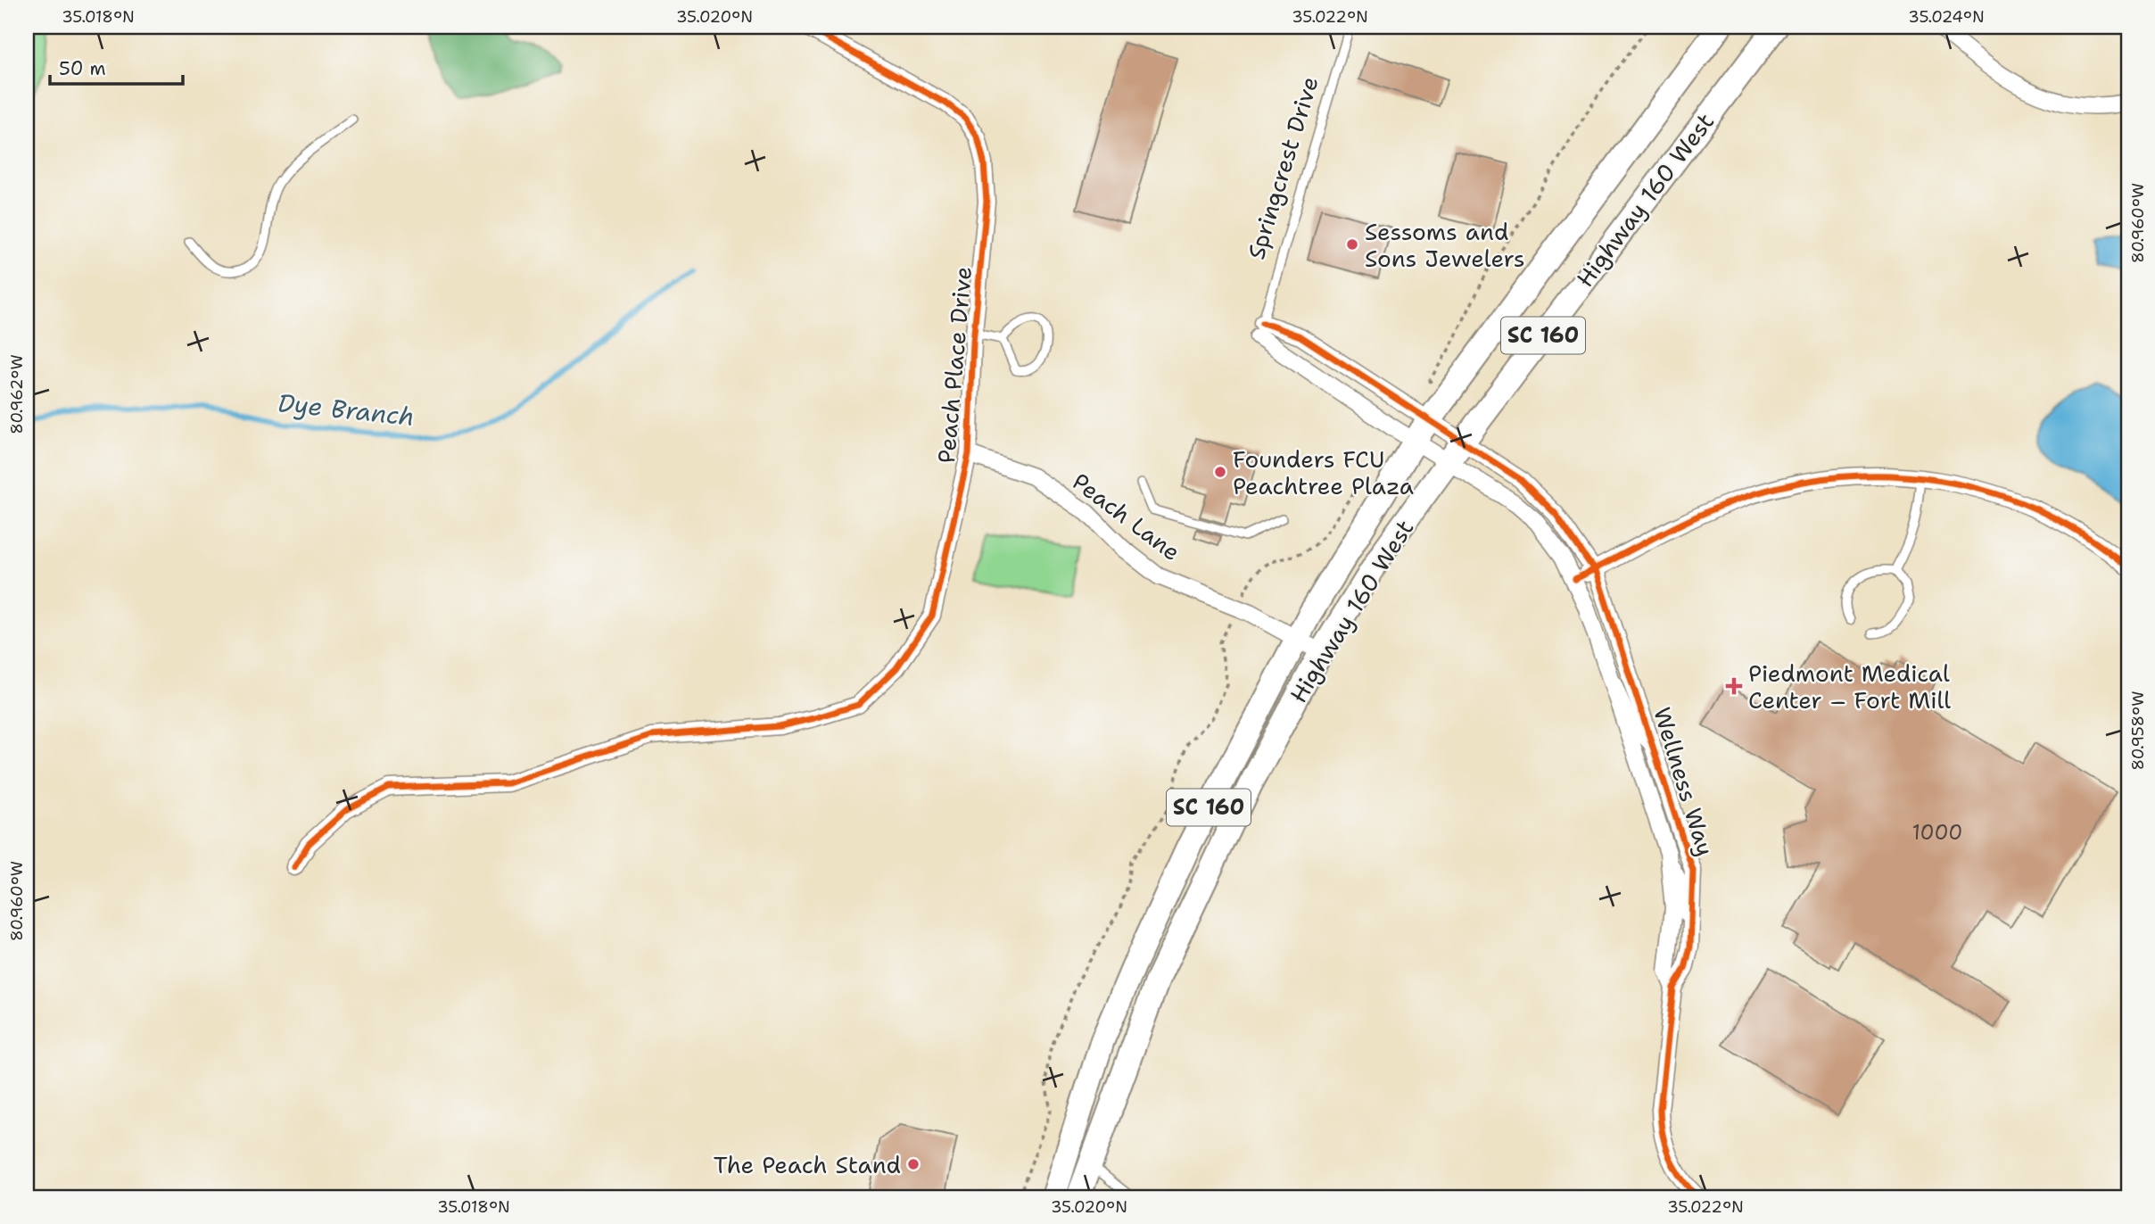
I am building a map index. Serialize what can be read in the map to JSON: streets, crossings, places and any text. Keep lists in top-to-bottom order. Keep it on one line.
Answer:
{"streets":{"main road":["Highway 160 West","SC 160"],"street":["Peach Place Drive","Peach Lane","Wellness Way"],"lane":["Springcrest Drive"]},"crossings":[["Highway 160 West","Peach Lane"],["Highway 160 West","Wellness Way"],["Peach Place Drive","Peach Lane"]],"water":["Dye Branch"],"places":{"other":["Sessoms and Sons Jewelers","Founders FCU Peachtree Plaza","The Peach Stand"],"health":["Piedmont Medical Center – Fort Mill"]},"house_numbers":["1000"],"scale_bar":"50 m","coordinates":["35.018°N","35.020°N","35.022°N","35.024°N","80.960°W","80.962°W","80.958°W"]}
